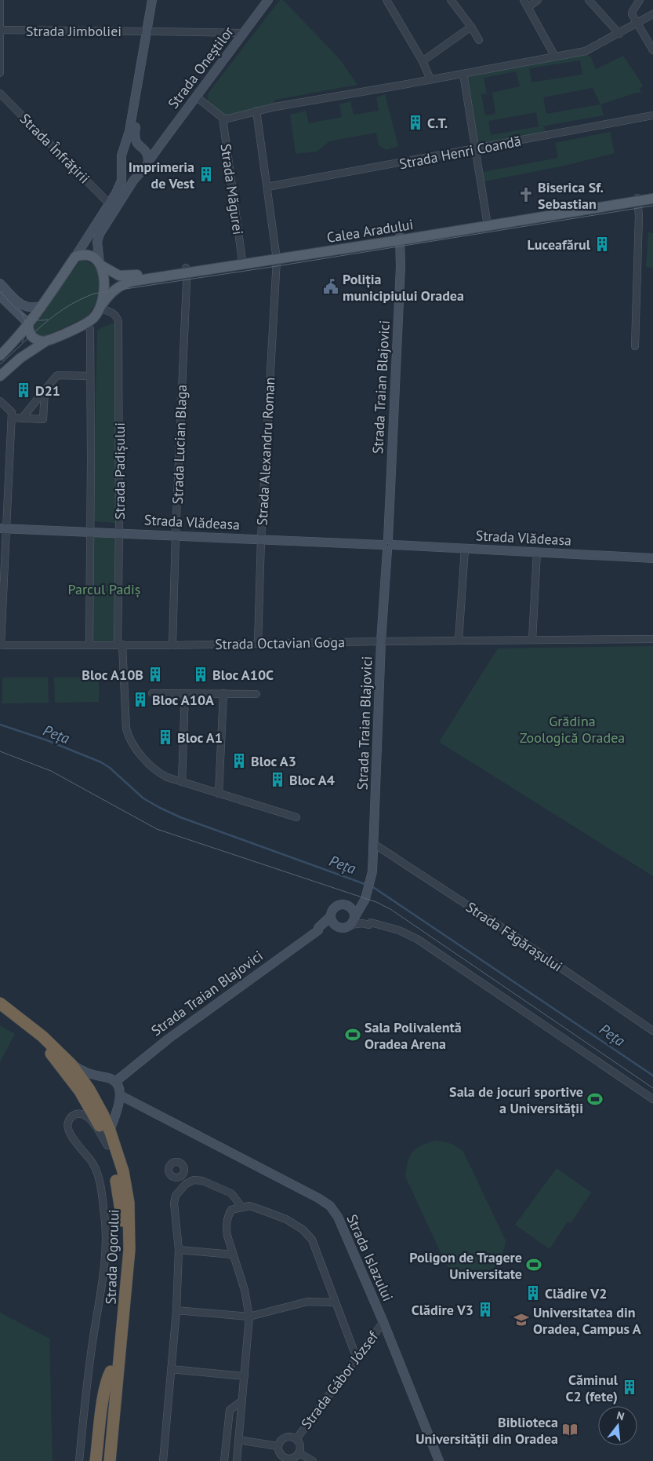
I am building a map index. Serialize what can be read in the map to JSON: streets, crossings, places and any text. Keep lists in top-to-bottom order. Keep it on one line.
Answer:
{"streets":{"highway":["Strada Ogorului"],"main road":["Calea Aradului"],"street":["Strada Jimboliei","Strada Oneștilor","Strada Înfrățirii","Strada Henri Coandă","Strada Măgurei","Strada Traian Blajovici","Strada Lucian Blaga","Strada Alexandru Roman","Strada Padișului","Strada Vlădeasa","Strada Octavian Goga","Strada Făgărașului","Strada Islazului","Strada Gábor József"]},"crossings":[["Strada Jimboliei","Strada Oneștilor"],["Strada Henri Coandă","Strada Alexandru Roman"],["Strada Măgurei","Calea Aradului"],["Calea Aradului","Strada Traian Blajovici"],["Calea Aradului","Strada Lucian Blaga"],["Calea Aradului","Strada Alexandru Roman"],["Calea Aradului","Strada Padișului"],["Strada Traian Blajovici","Strada Vlădeasa"],["Strada Traian Blajovici","Strada Octavian Goga"],["Strada Traian Blajovici","Strada Făgărașului"],["Strada Lucian Blaga","Strada Vlădeasa"],["Strada Lucian Blaga","Strada Octavian Goga"],["Strada Alexandru Roman","Strada Vlădeasa"],["Strada Alexandru Roman","Strada Octavian Goga"],["Strada Padișului","Strada Vlădeasa"],["Strada Padișului","Strada Octavian Goga"],["Strada Islazului","Strada Gábor József"]],"water":["Peța"],"parks":["Parcul Padiș","Grădina Zoologică Oradea"],"places":{"building":["C.T.","Imprimeria de Vest","Luceafărul","D21","Bloc A10B","Bloc A10C","Bloc A10A","Bloc A1","Bloc A3","Bloc A4","Clădire V2","Clădire V3","Căminul C2 (fete)"],"church":["Biserica Sf. Sebastian"],"public building":["Poliția municipiului Oradea"],"sports":["Sala Polivalentă Oradea Arena","Sala de jocuri sportive a Universității","Poligon de Tragere Universitate"],"school or university":["Universitatea din Oradea, Campus A"],"library":["Biblioteca Universității din Oradea"]},"north":"top"}
